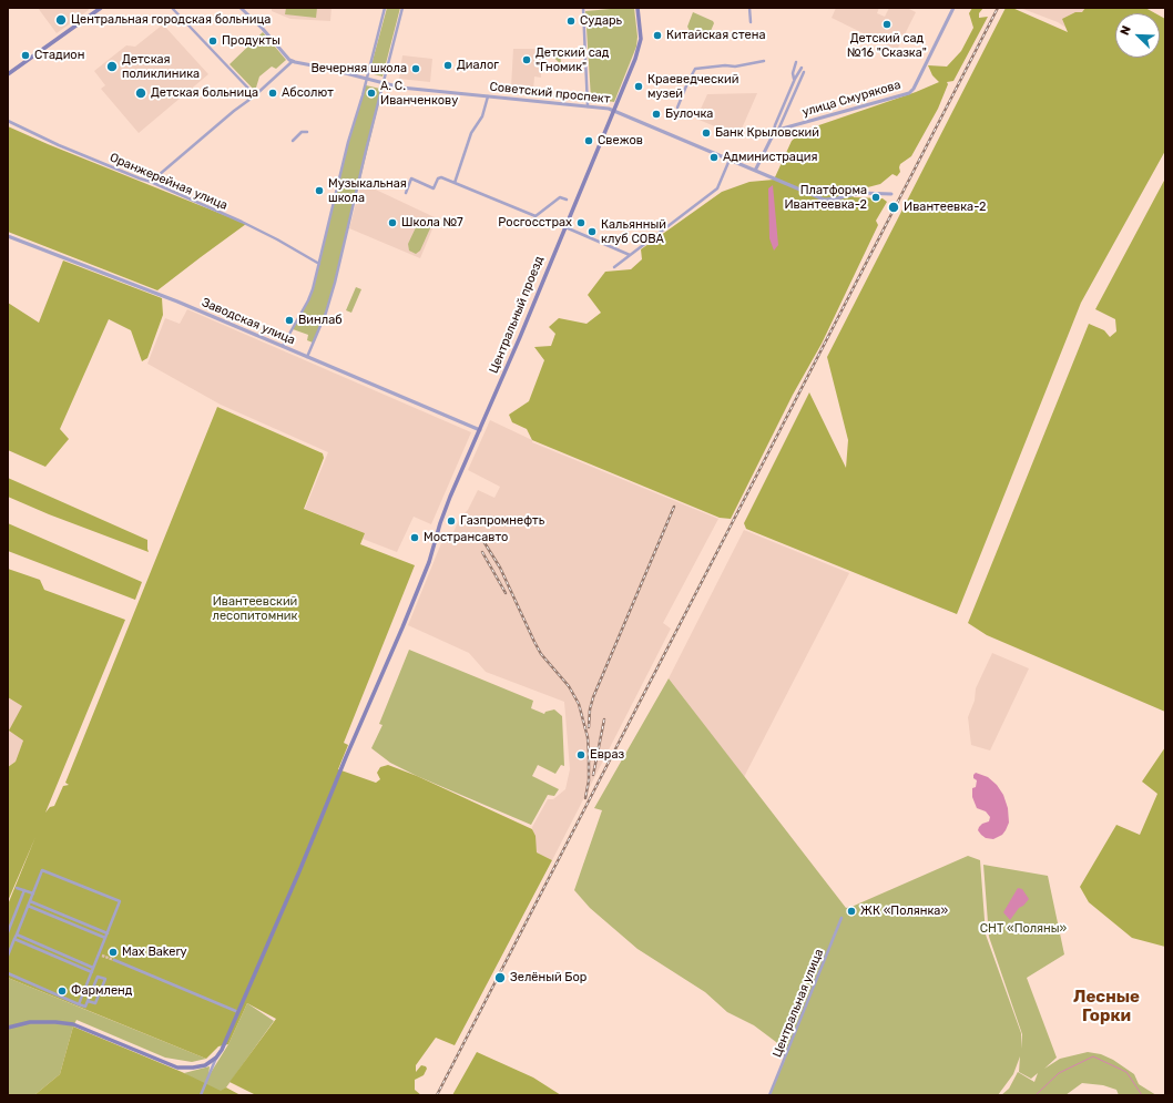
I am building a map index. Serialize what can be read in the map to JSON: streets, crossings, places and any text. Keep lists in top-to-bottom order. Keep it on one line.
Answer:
{"streets":{"main road":["Центральный проезд"],"street":["Советский проспект","улица Смурякова","Оранжерейная улица","Заводская улица","Центральная улица"]},"crossings":[["Советский проспект","улица Смурякова"],["Советский проспект","Центральный проезд"],["Центральный проезд","Заводская улица"]],"districts":["Лесные Горки"],"parks":["Ивантеевский лесопитомник","СНТ «Поляны»"],"places":["Центральная городская больница","Сударь","Детский сад №16 \"Сказка\"","Китайская стена","Продукты","Стадион","Детский сад \"Гномик\"","Диалог","Детская поликлиника","Вечерняя школа","Краеведческий музей","Детская больница","Абсолют","А. С. Иванченкову","Булочка","Банк Крыловский","Свежов","Администрация","Музыкальная школа","Платформа Ивантеевка-2","Ивантеевка-2","Школа №7","Росгосстрах","Кальянный клуб СОВА","Винлаб","Газпромнефть","Мострансавто","Евраз","ЖК «Полянка»","Max Bakery","Зелёный Бор","Фармленд"],"north":"top left"}
